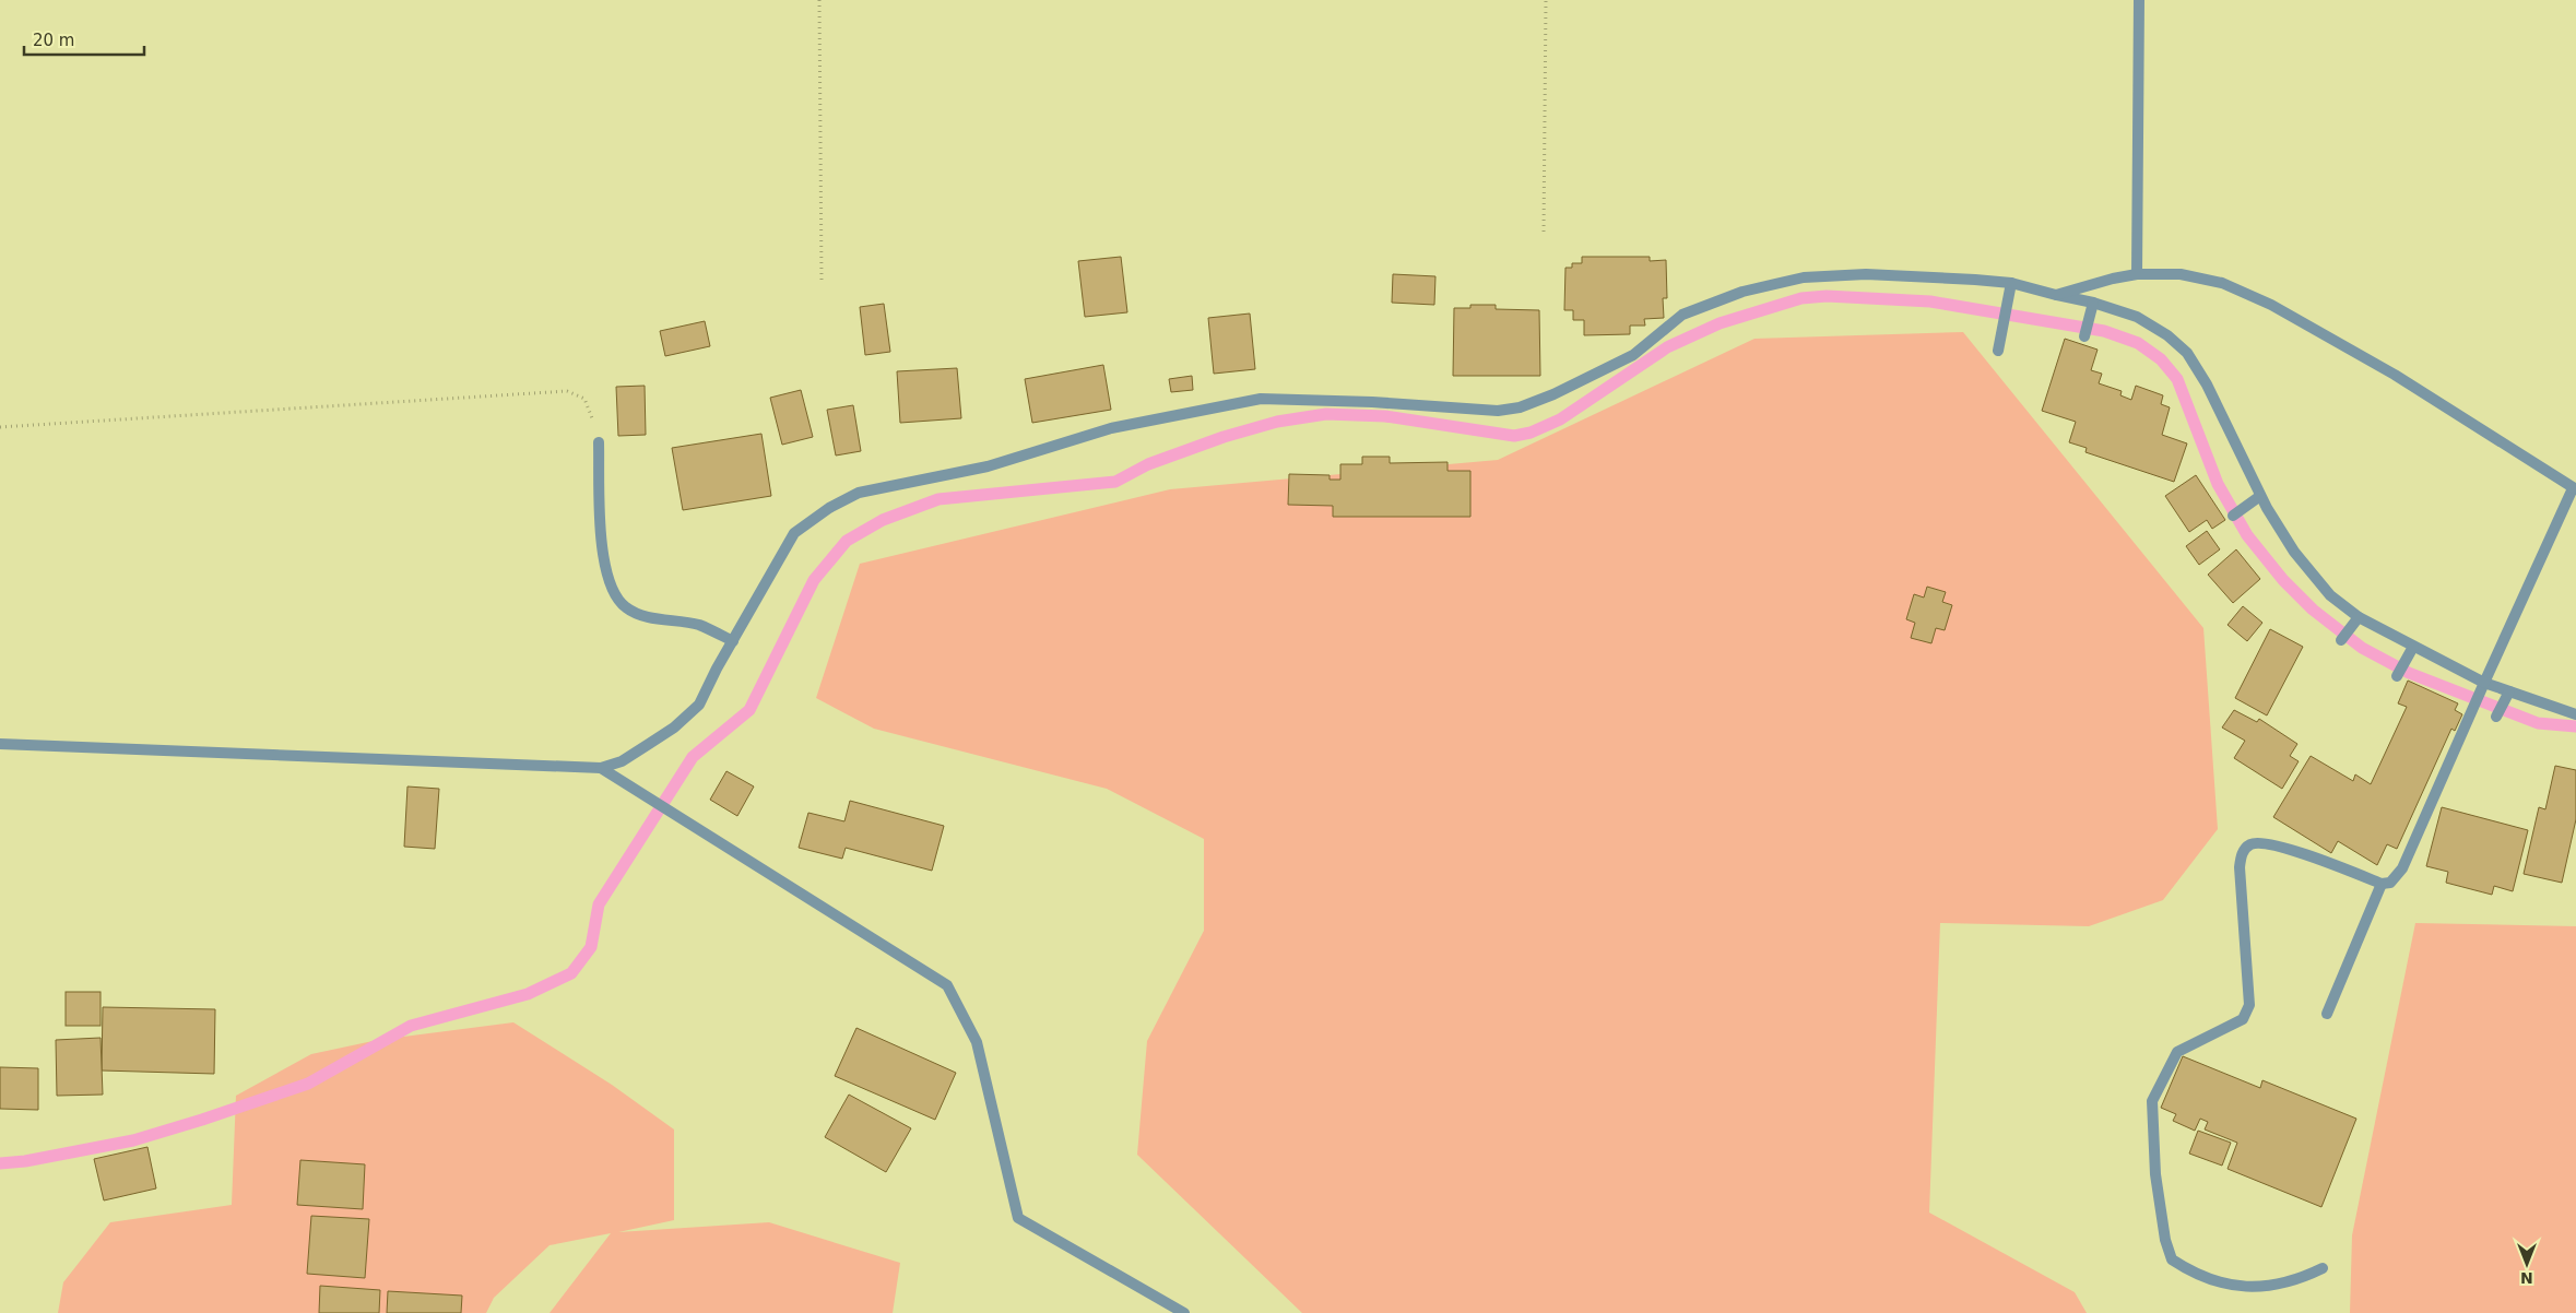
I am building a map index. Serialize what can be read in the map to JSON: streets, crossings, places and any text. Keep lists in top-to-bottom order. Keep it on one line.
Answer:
{"scale_bar":"20 m","north":"bottom"}
